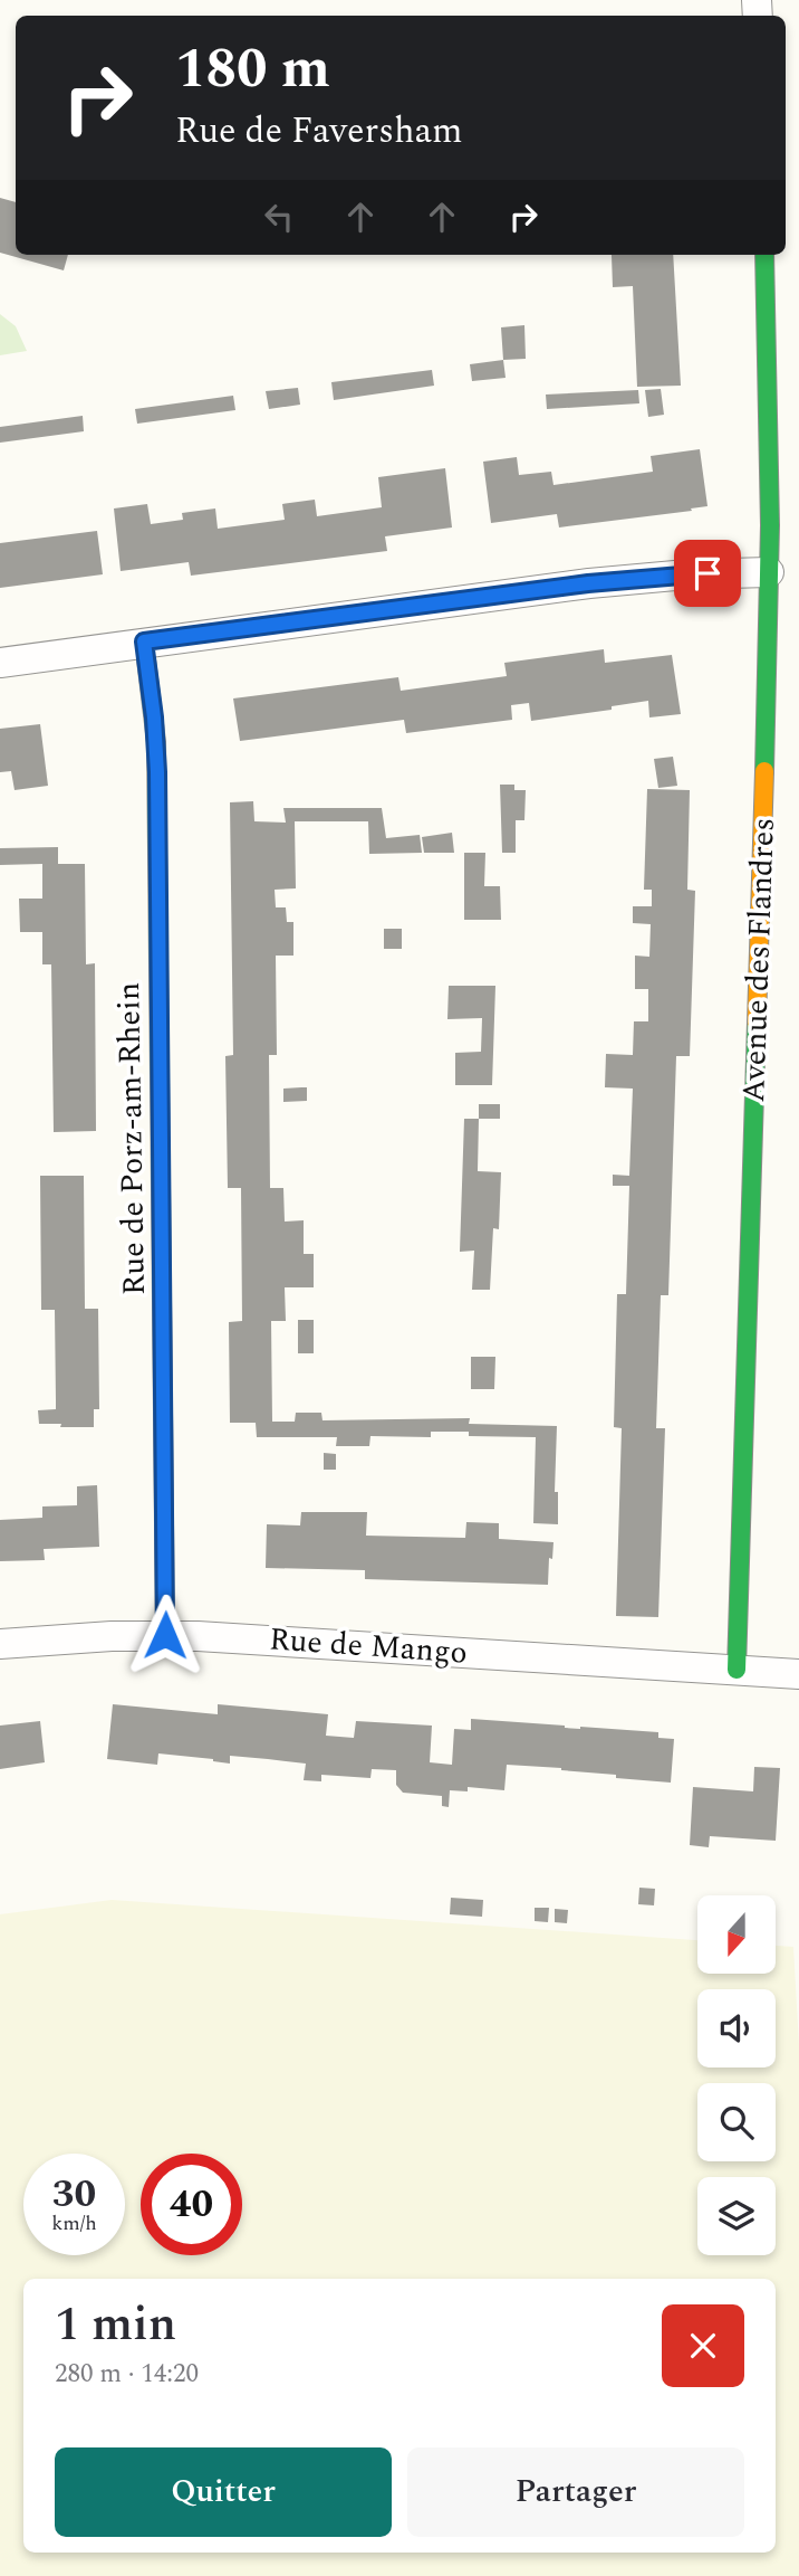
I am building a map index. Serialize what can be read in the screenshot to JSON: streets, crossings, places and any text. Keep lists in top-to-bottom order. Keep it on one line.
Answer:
{"streets":{"street":["Avenue des Flandres","Rue de Porz-am-Rhein","Rue de Mango"]},"crossings":[["Avenue des Flandres","Rue de Mango"],["Rue de Porz-am-Rhein","Rue de Mango"]],"north":"bottom","page":{"turn":["180 m","Rue de Faversham"],"speed":"30 km/h","limit":"40","heading":["1 min","280 m · 14:20"],"buttons":["Quitter","Partager"]}}
